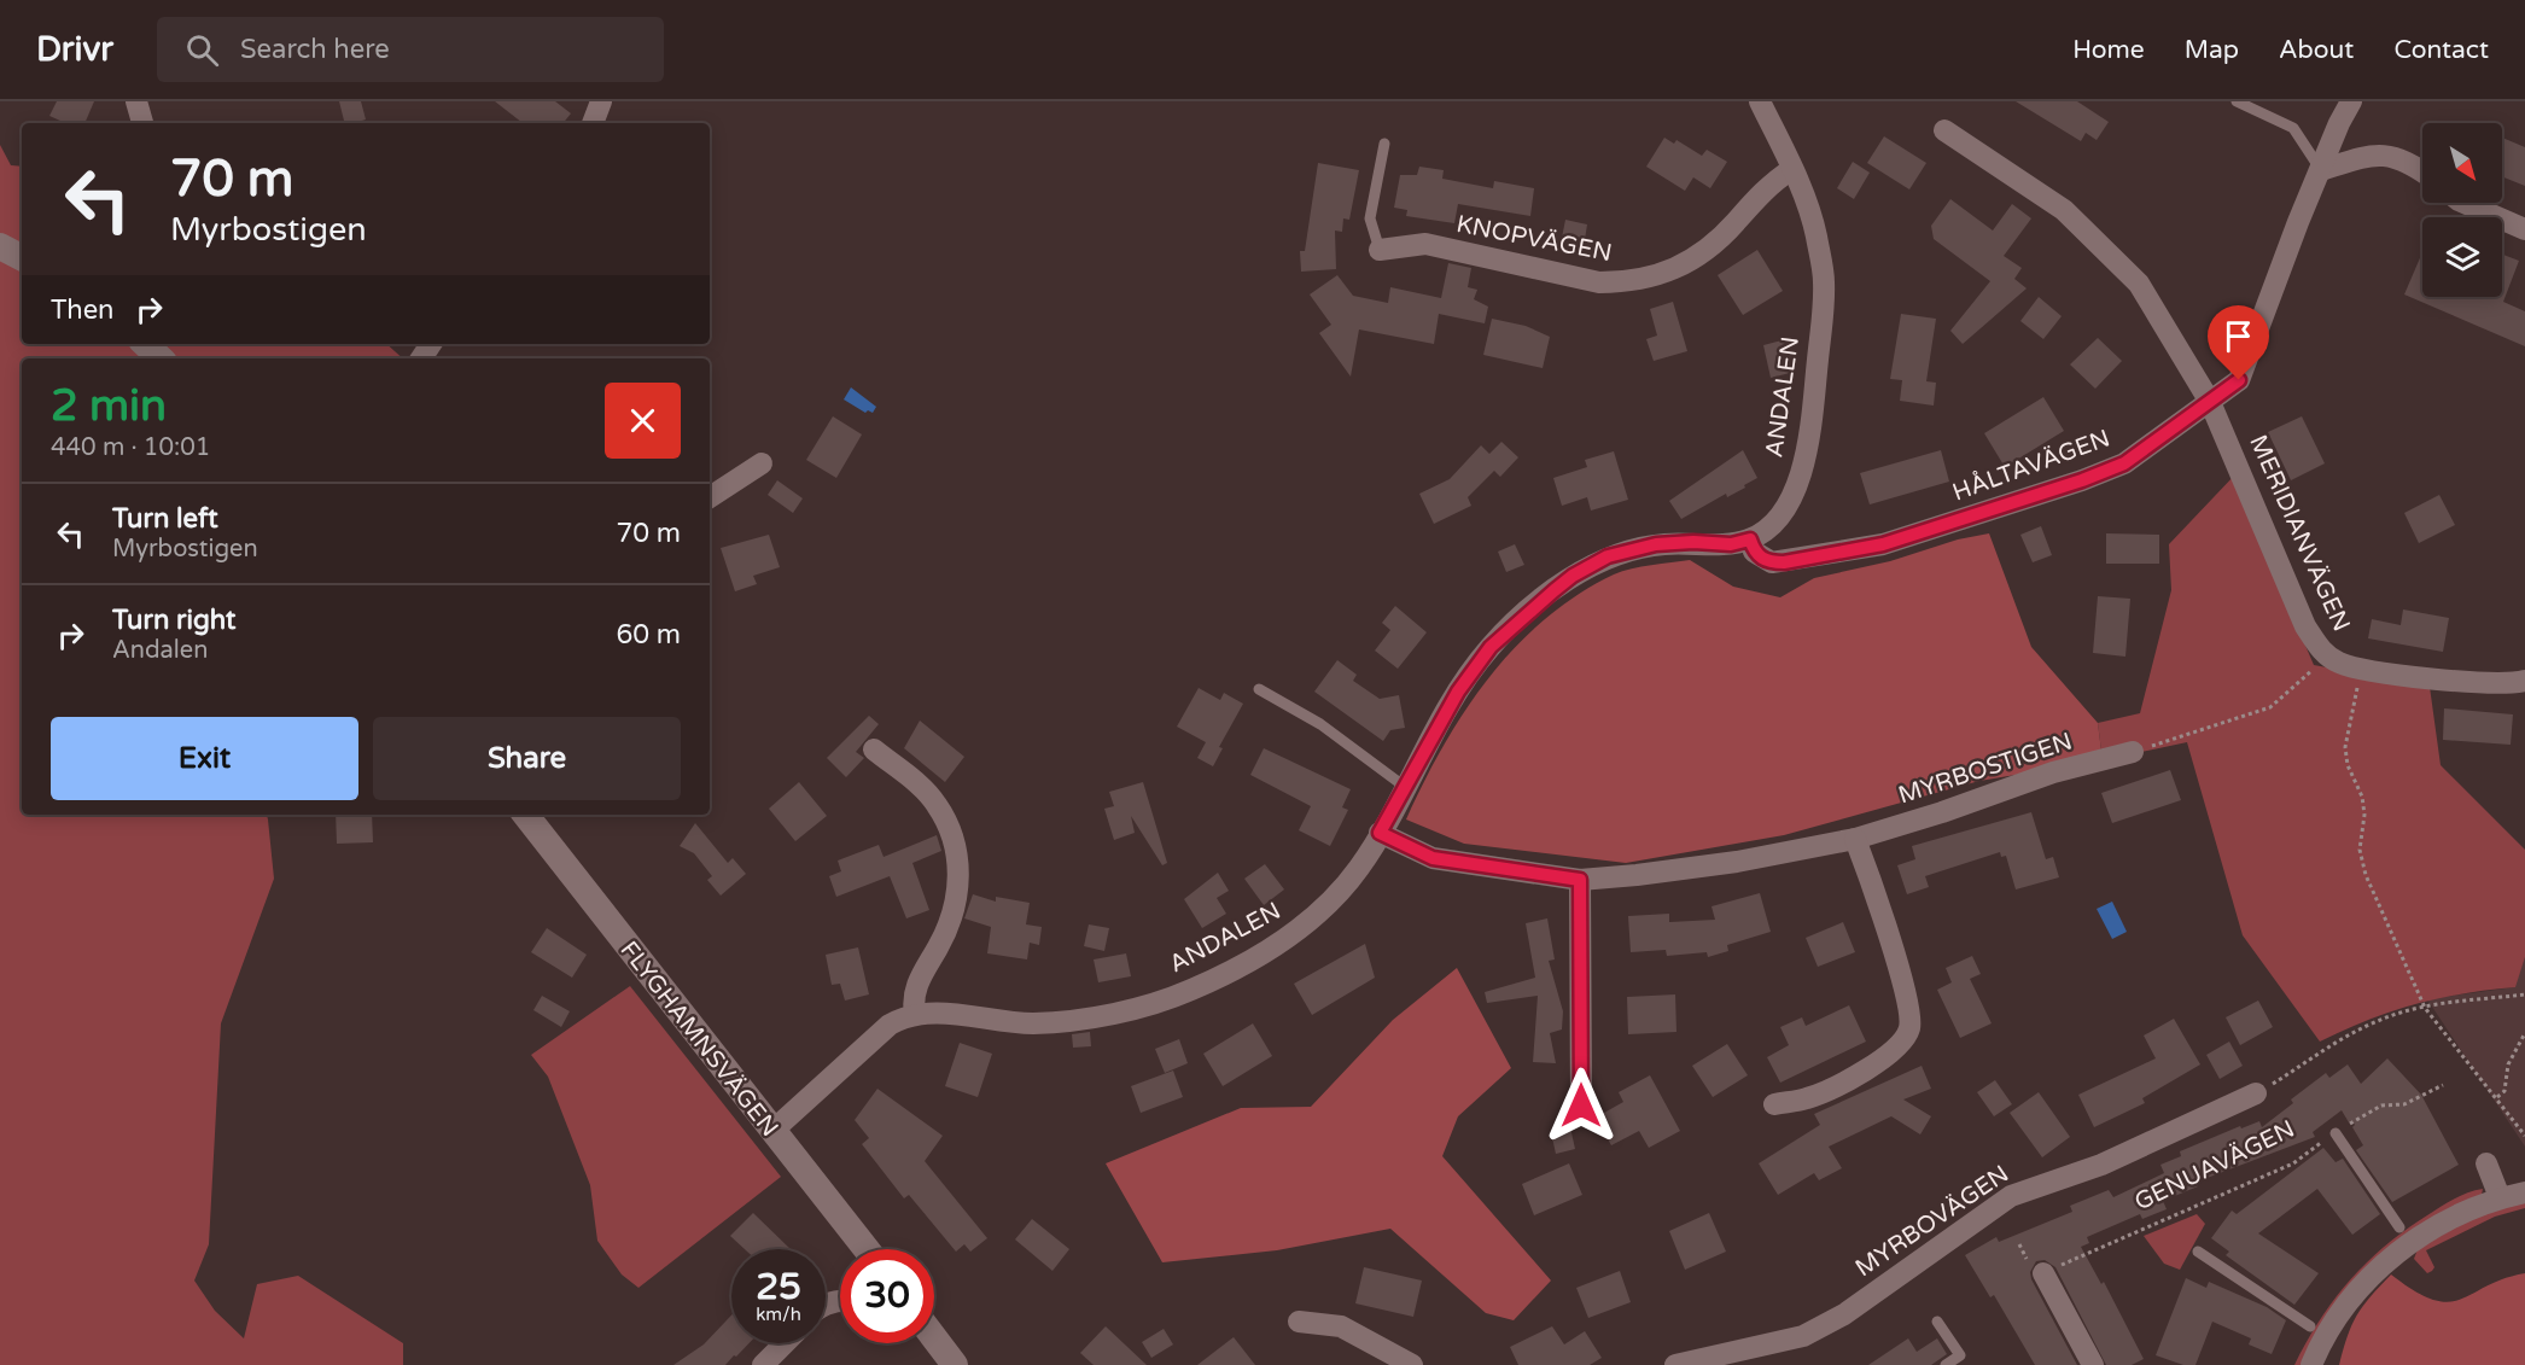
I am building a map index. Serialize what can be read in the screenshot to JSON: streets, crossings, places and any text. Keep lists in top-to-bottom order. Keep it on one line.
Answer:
{"streets":{"street":["KNOPVÄGEN","ANDALEN","HÅLTAVÄGEN","MERIDIANVÄGEN","MYRBOSTIGEN","FLYGHAMNSVÄGEN","MYRBOVÄGEN"],"path":["GENUAVÄGEN"]},"crossings":[["KNOPVÄGEN","ANDALEN"],["ANDALEN","HÅLTAVÄGEN"],["ANDALEN","MYRBOSTIGEN"],["ANDALEN","FLYGHAMNSVÄGEN"],["HÅLTAVÄGEN","MERIDIANVÄGEN"]],"north":"bottom right","page":{"header":"Drivr","search":"Search here","nav":["Home","Map","About","Contact"],"turn":["70 m","Myrbostigen"],"then":"Then","heading":["2 min","440 m · 10:01"],"list":[{"name":"Turn left","note":"Myrbostigen","value":"70 m"},{"name":"Turn right","note":"Andalen","value":"60 m"}],"buttons":["Exit","Share"],"speed":"25 km/h","limit":"30"}}
